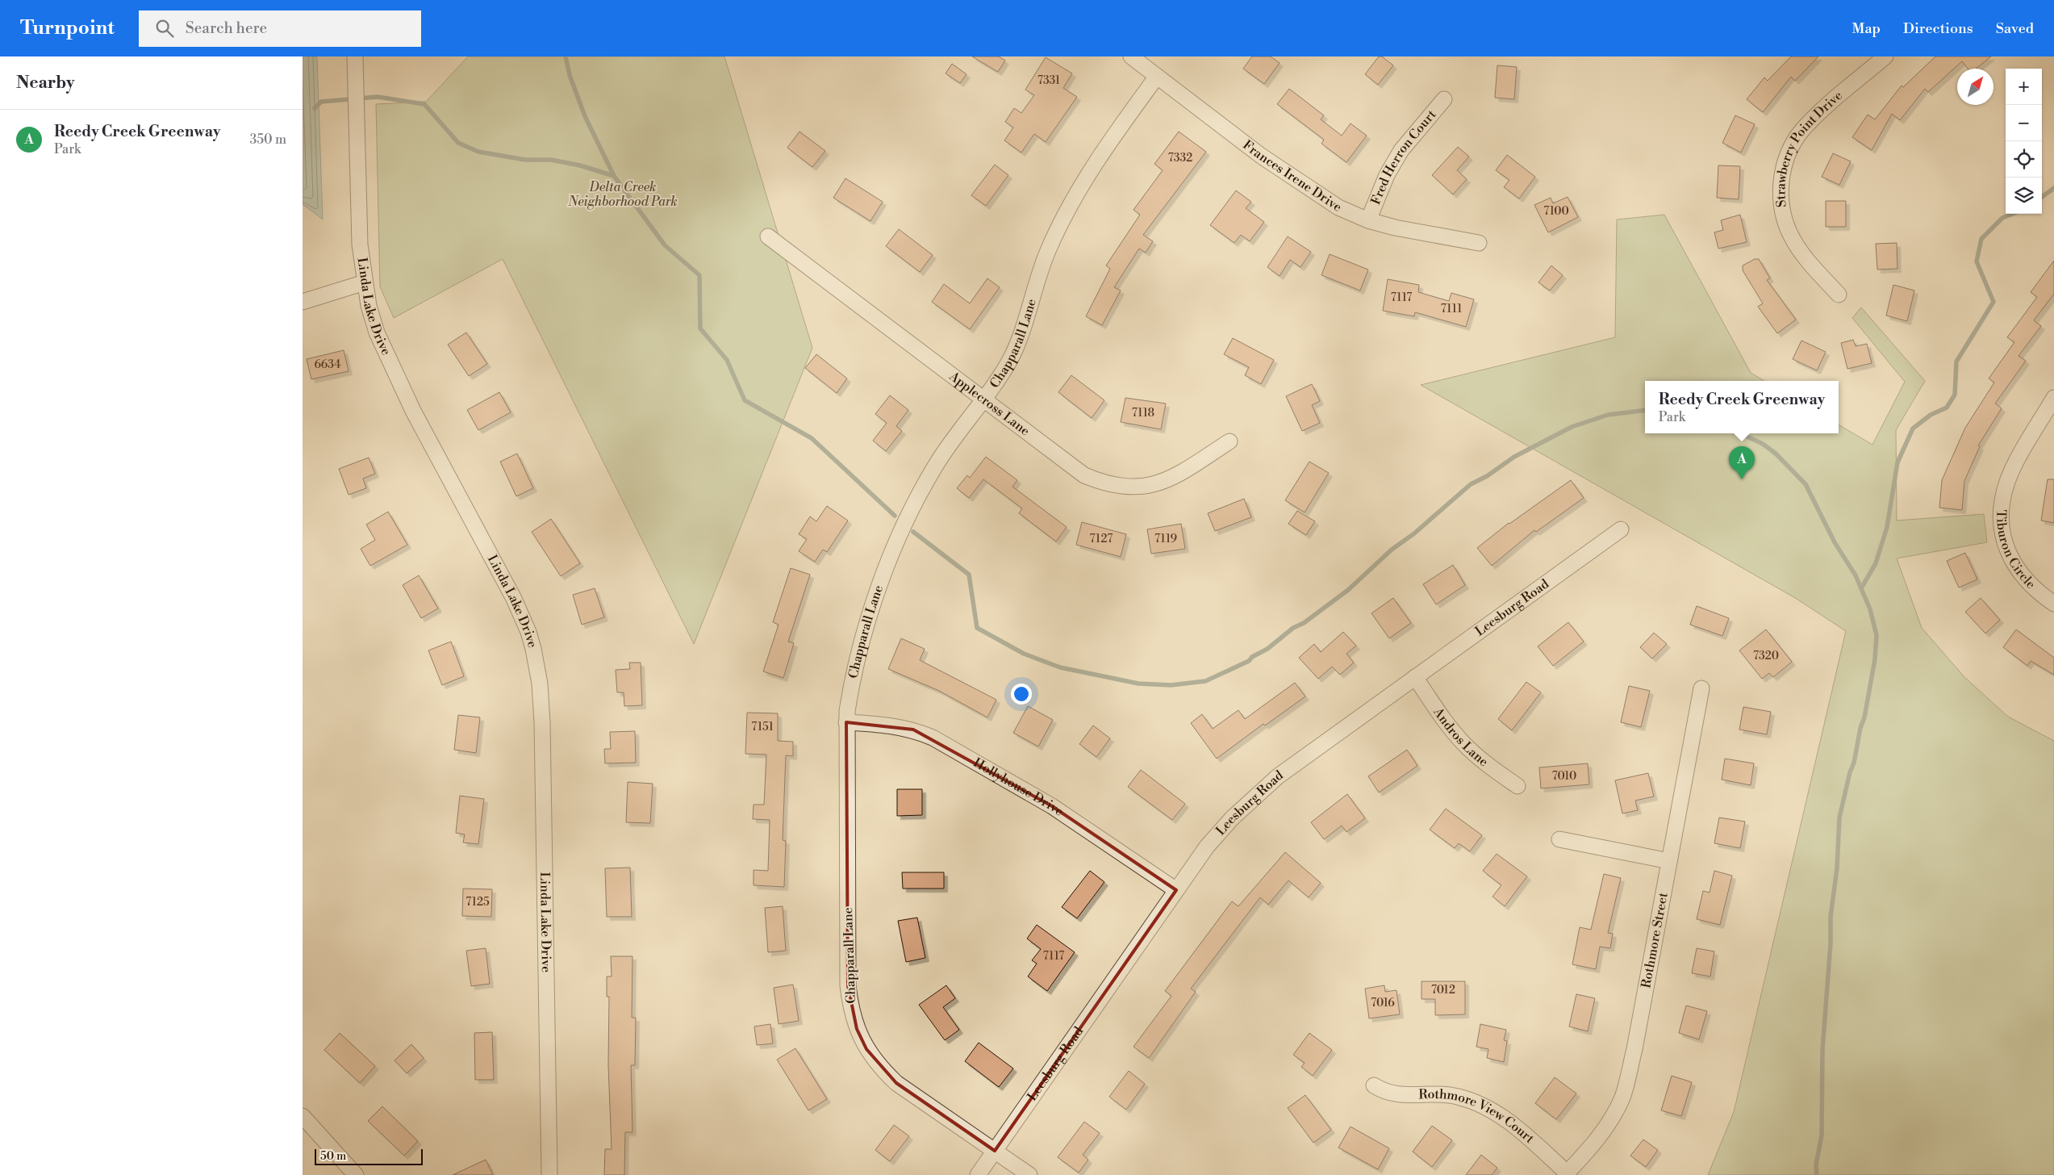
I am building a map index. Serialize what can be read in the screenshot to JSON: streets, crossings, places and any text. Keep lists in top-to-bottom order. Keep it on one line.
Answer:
{"streets":{"street":["Strawberry Point Drive","Fred Herron Court","Frances Irene Drive","Linda Lake Drive","Chapparall Lane","Applecross Lane","Tiburon Circle","Leesburg Road","Andros Lane","Hollyhouse Drive","Rothmore Street","Rothmore View Court"]},"crossings":[["Fred Herron Court","Frances Irene Drive"],["Frances Irene Drive","Chapparall Lane"],["Chapparall Lane","Applecross Lane"],["Chapparall Lane","Leesburg Road"],["Chapparall Lane","Hollyhouse Drive"],["Leesburg Road","Andros Lane"],["Leesburg Road","Hollyhouse Drive"],["Rothmore Street","Rothmore View Court"]],"parks":["Delta Creek Neighborhood Park"],"house_numbers":["7331","7332","7100","7117","7111","6634","7118","7127","7119","7320","7151","7010","7125","7117","7012","7016"],"scale_bar":"50 m","north":"top right","page":{"header":"Turnpoint","search":"Search here","nav":["Map","Directions","Saved"],"heading":"Nearby","map_buttons":["+","−"],"list":[{"mark":"A","name":"Reedy Creek Greenway","note":"Park","value":"350 m"}],"popup":["Reedy Creek Greenway","Park"],"pins":"A","scale":"50 m"}}
